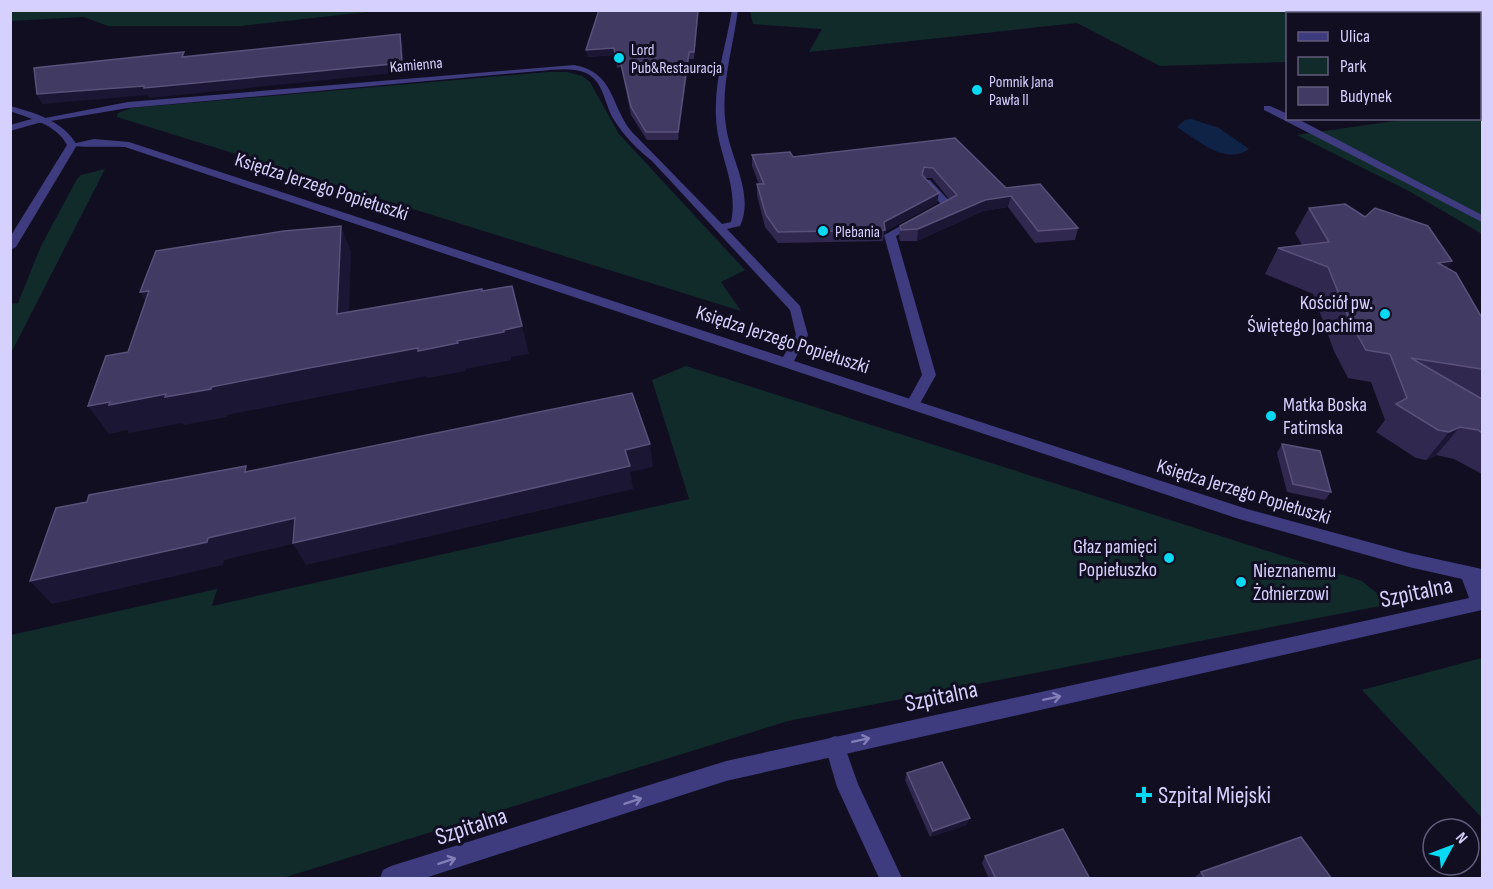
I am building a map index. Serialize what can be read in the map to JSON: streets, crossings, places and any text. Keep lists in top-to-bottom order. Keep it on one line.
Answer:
{"streets":{"street":["Kamienna","Księdza Jerzego Popiełuszki","Szpitalna"]},"crossings":[["Kamienna","Księdza Jerzego Popiełuszki"],["Księdza Jerzego Popiełuszki","Szpitalna"]],"one_way":["Szpitalna"],"places":{"other":["Lord Pub&Restauracja","Pomnik Jana Pawła II","Plebania","Kościół pw. Świętego Joachima","Matka Boska Fatimska","Głaz pamięci Popiełuszko","Nieznanemu Żołnierzowi"],"health":["Szpital Miejski"]},"legend":["Ulica","Park","Budynek"],"north":"top right"}
